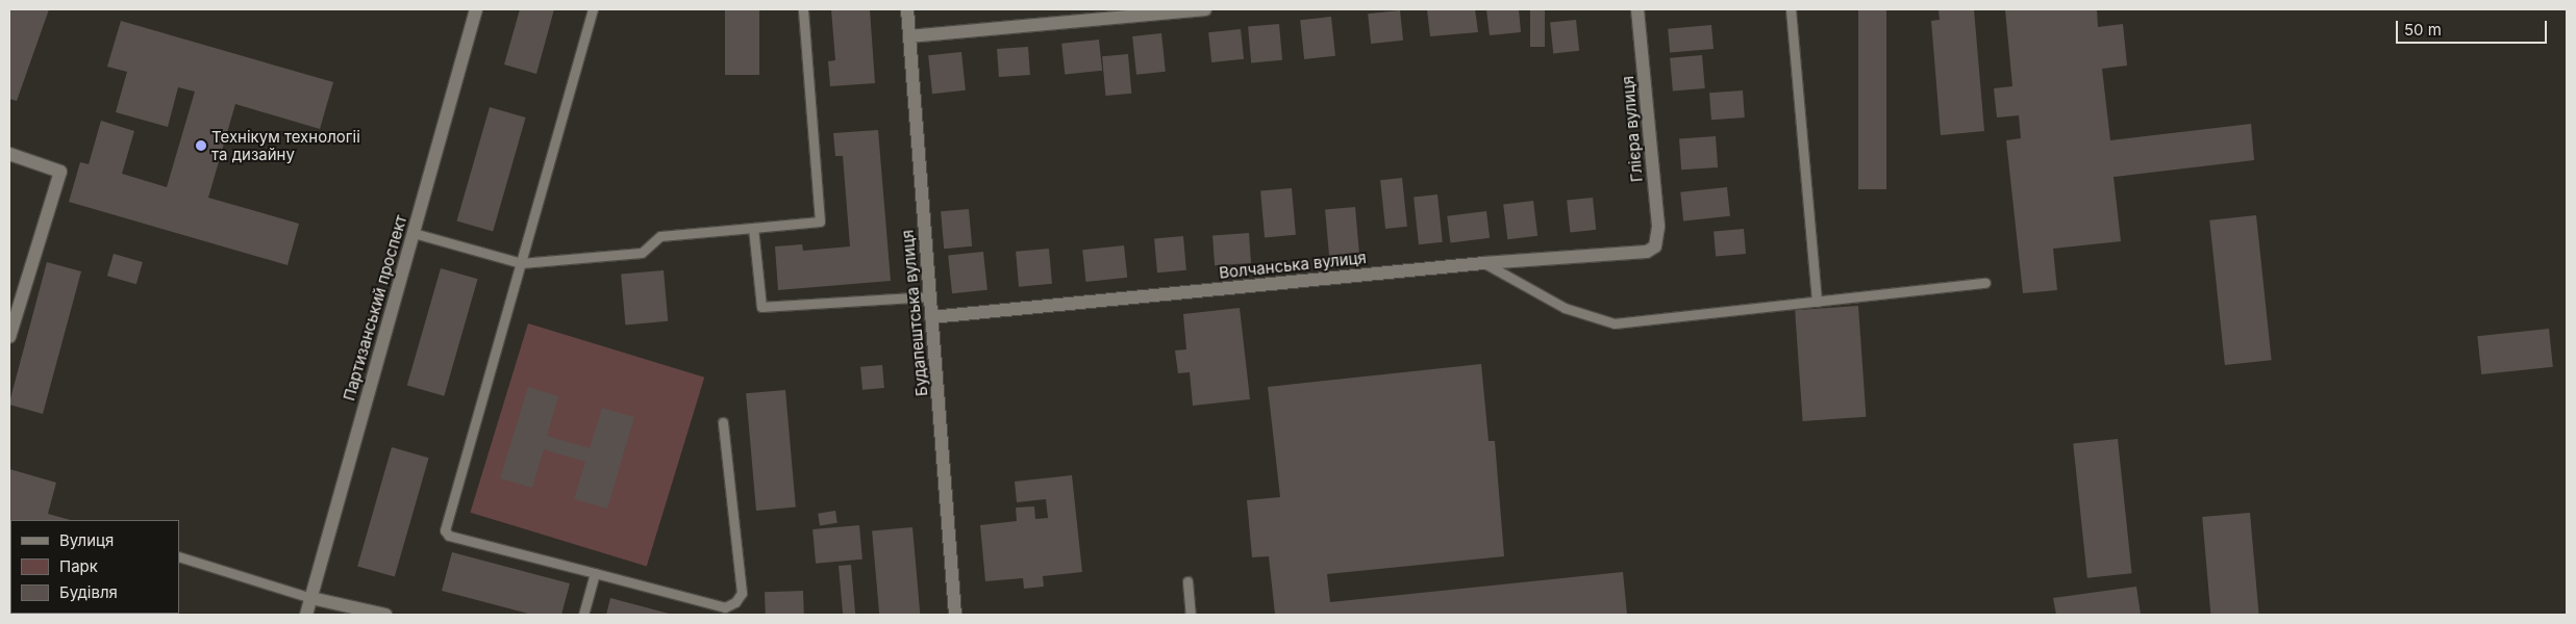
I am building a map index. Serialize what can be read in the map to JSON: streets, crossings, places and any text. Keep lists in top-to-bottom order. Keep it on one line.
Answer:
{"streets":{"street":["Глієра вулиця","Волчанська вулиця","Партизанський проспект","Будапештська вулиця"]},"crossings":[["Глієра вулиця","Волчанська вулиця"],["Волчанська вулиця","Будапештська вулиця"]],"places":["Технікум технологіі та дизайну"],"legend":["Вулиця","Парк","Будівля"],"scale_bar":"50 m"}
